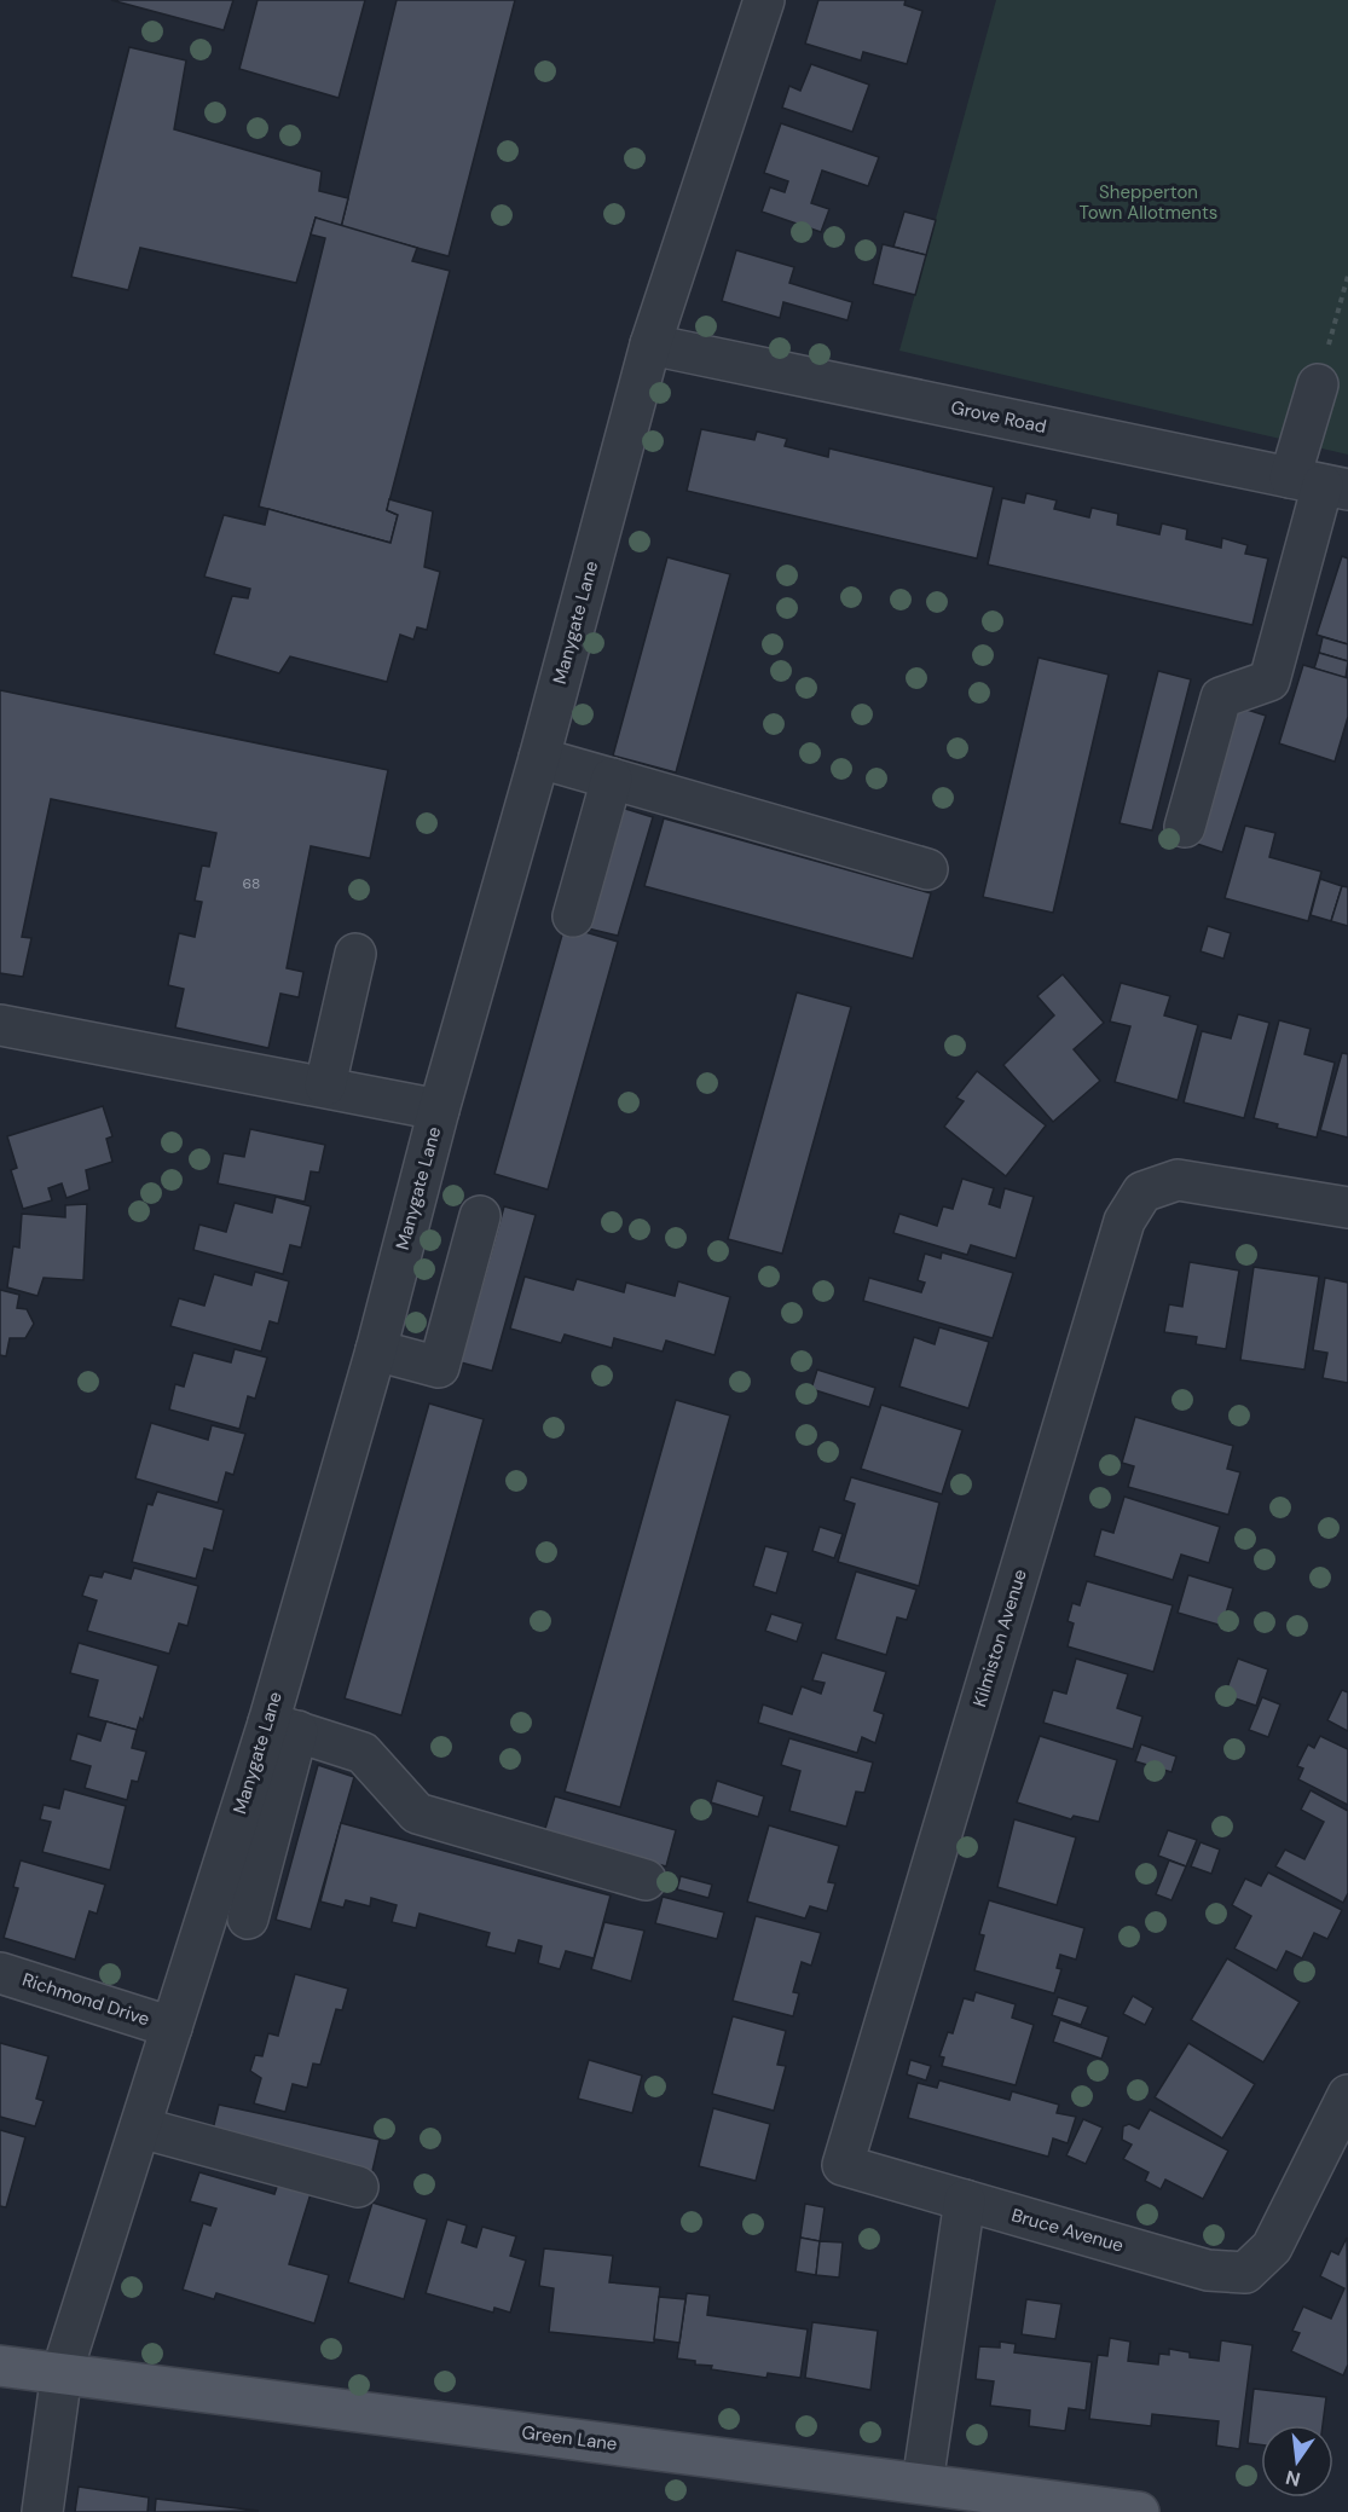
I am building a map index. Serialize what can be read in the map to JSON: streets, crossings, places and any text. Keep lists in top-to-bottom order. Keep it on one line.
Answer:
{"streets":{"main road":["Green Lane"],"street":["Grove Road","Manygate Lane","Kilmiston Avenue","Richmond Drive","Bruce Avenue"]},"crossings":[["Grove Road","Manygate Lane"],["Manygate Lane","Richmond Drive"],["Manygate Lane","Green Lane"],["Kilmiston Avenue","Bruce Avenue"]],"parks":["Shepperton Town Allotments"],"house_numbers":["68"],"north":"bottom"}
